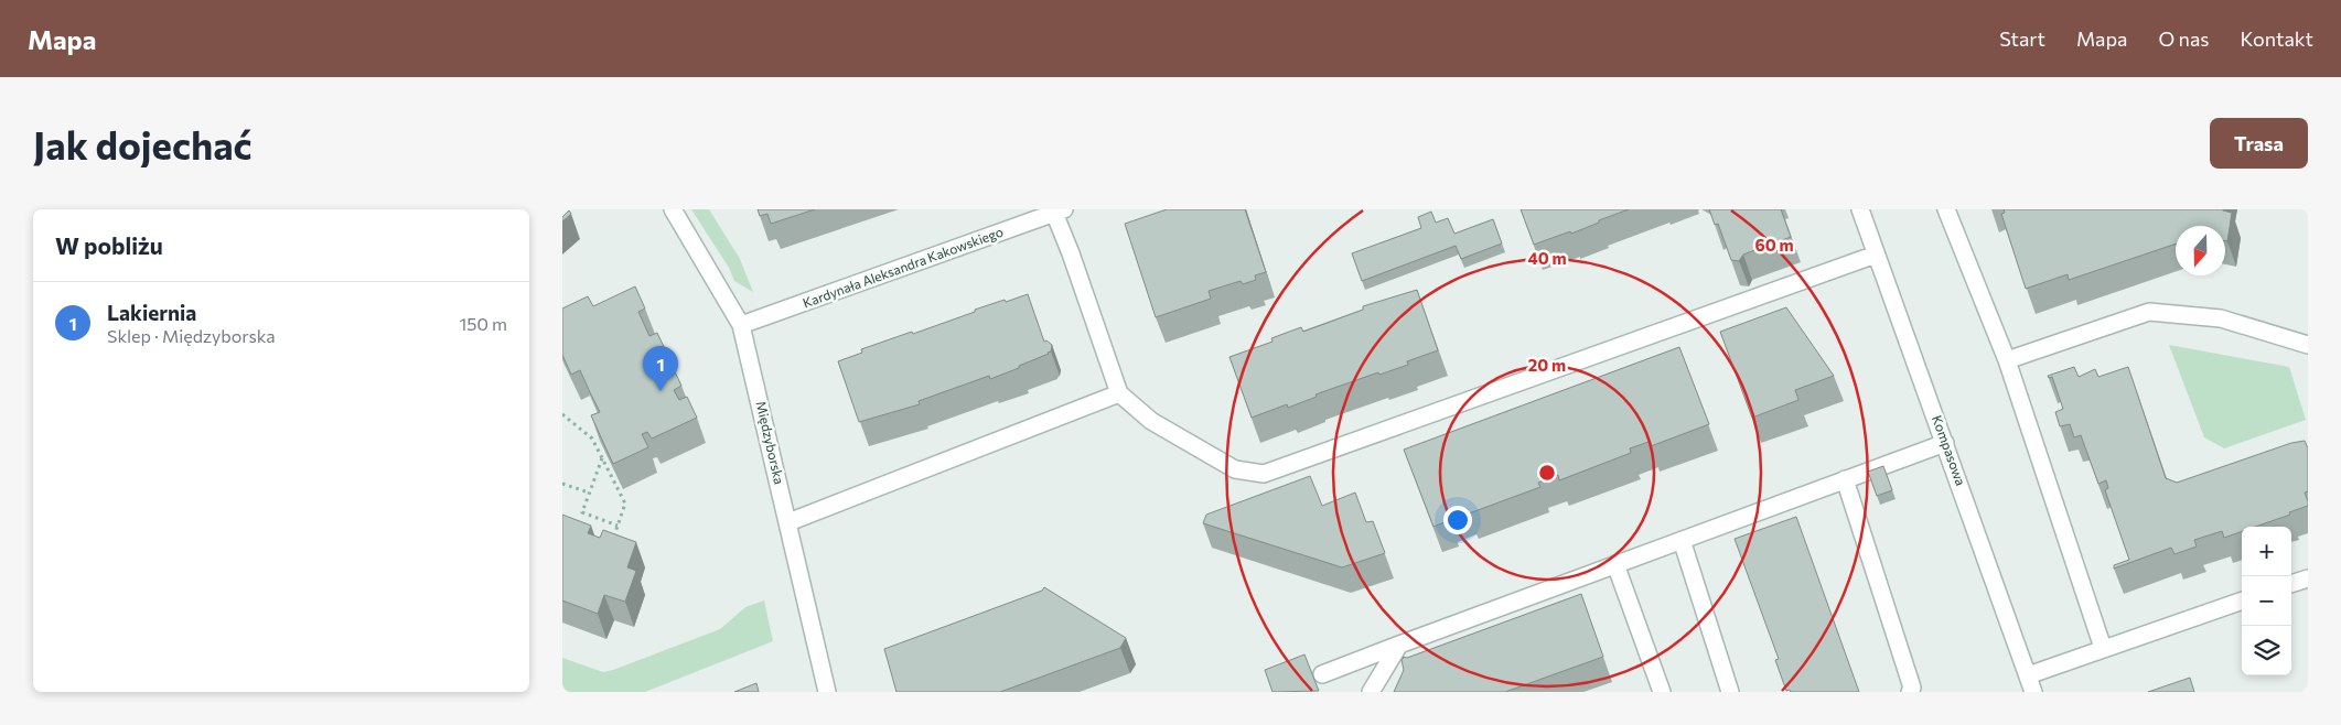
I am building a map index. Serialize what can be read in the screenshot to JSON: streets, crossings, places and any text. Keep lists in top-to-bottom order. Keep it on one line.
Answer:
{"streets":{"street":["Kardynała Aleksandra Kakowskiego","Międzyborska","Kompasowa"]},"crossings":[["Kardynała Aleksandra Kakowskiego","Międzyborska"]],"north":"bottom","page":{"header":"Mapa","nav":["Start","Mapa","O nas","Kontakt"],"buttons":"Trasa","title":"Jak dojechać","heading":"W pobliżu","list":[{"mark":"1","name":"Lakiernia","note":"Sklep · Międzyborska","value":"150 m"}],"pins":"1","map_buttons":["+","−"]},"rings":["60 m","40 m","20 m"]}
